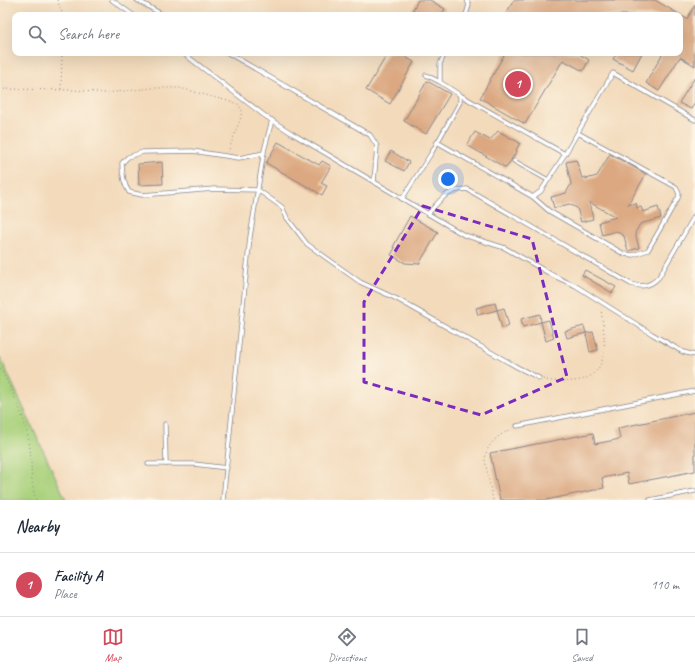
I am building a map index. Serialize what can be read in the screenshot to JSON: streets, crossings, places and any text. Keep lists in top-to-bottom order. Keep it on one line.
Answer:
{"page":{"search":"Search here","pins":"1","heading":"Nearby","list":[{"mark":"1","name":"Facility A","note":"Place","value":"110 m"}],"nav":["Map","Directions","Saved"]}}
